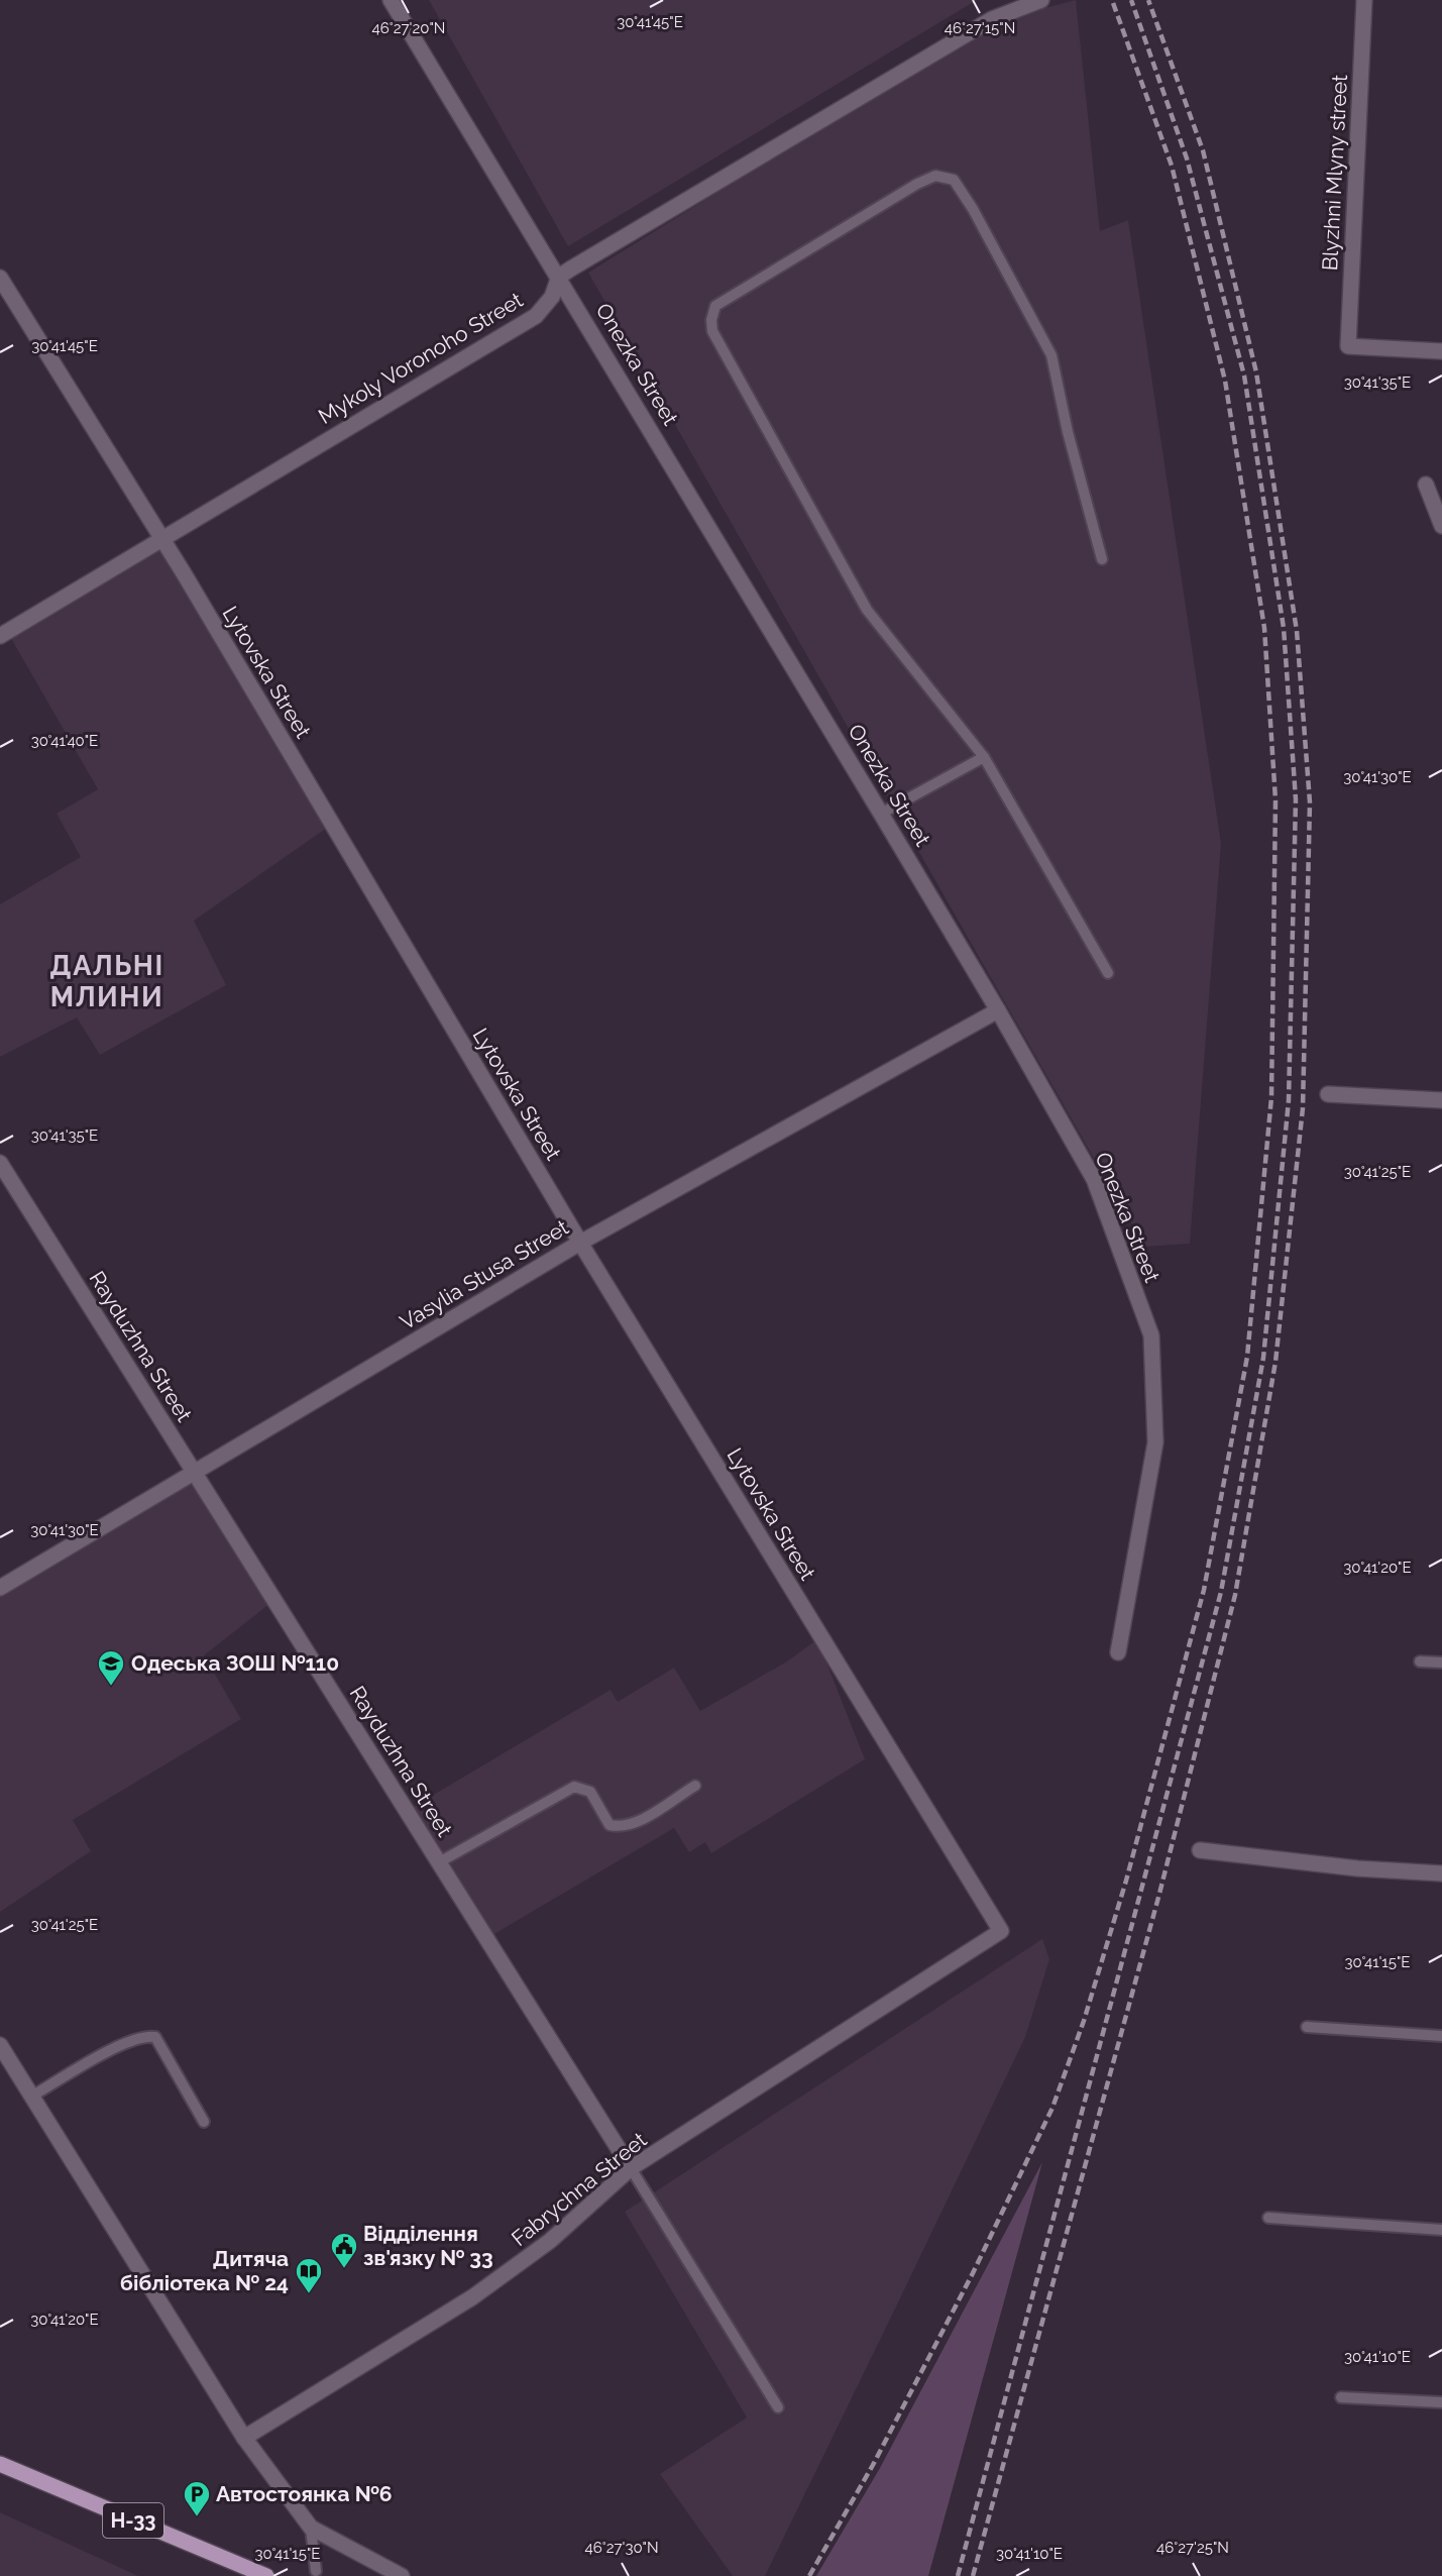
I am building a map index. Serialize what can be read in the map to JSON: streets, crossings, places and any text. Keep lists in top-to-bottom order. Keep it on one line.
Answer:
{"streets":{"main road":["Н-33"],"street":["Blyzhni Mlyny street","Mykoly Voronoho Street","Onezka Street","Lytovska Street","Vasylia Stusa Street","Rayduzhna Street","Fabrychna Street"]},"crossings":[["Mykoly Voronoho Street","Onezka Street"],["Mykoly Voronoho Street","Lytovska Street"],["Onezka Street","Vasylia Stusa Street"],["Lytovska Street","Vasylia Stusa Street"],["Lytovska Street","Fabrychna Street"],["Vasylia Stusa Street","Rayduzhna Street"],["Rayduzhna Street","Fabrychna Street"]],"districts":["ДАЛЬНІ МЛИНИ"],"places":{"school or university":["Одеська ЗОШ №110"],"public building":["Відділення зв'язку № 33"],"library":["Дитяча бібліотека № 24"],"parking":["Автостоянка №6"]},"coordinates":["30°41'45\"E","46°27'20\"N","46°27'15\"N","30°41'35\"E","30°41'40\"E","30°41'30\"E","30°41'25\"E","30°41'20\"E","30°41'15\"E","30°41'10\"E","46°27'30\"N","46°27'25\"N"]}
